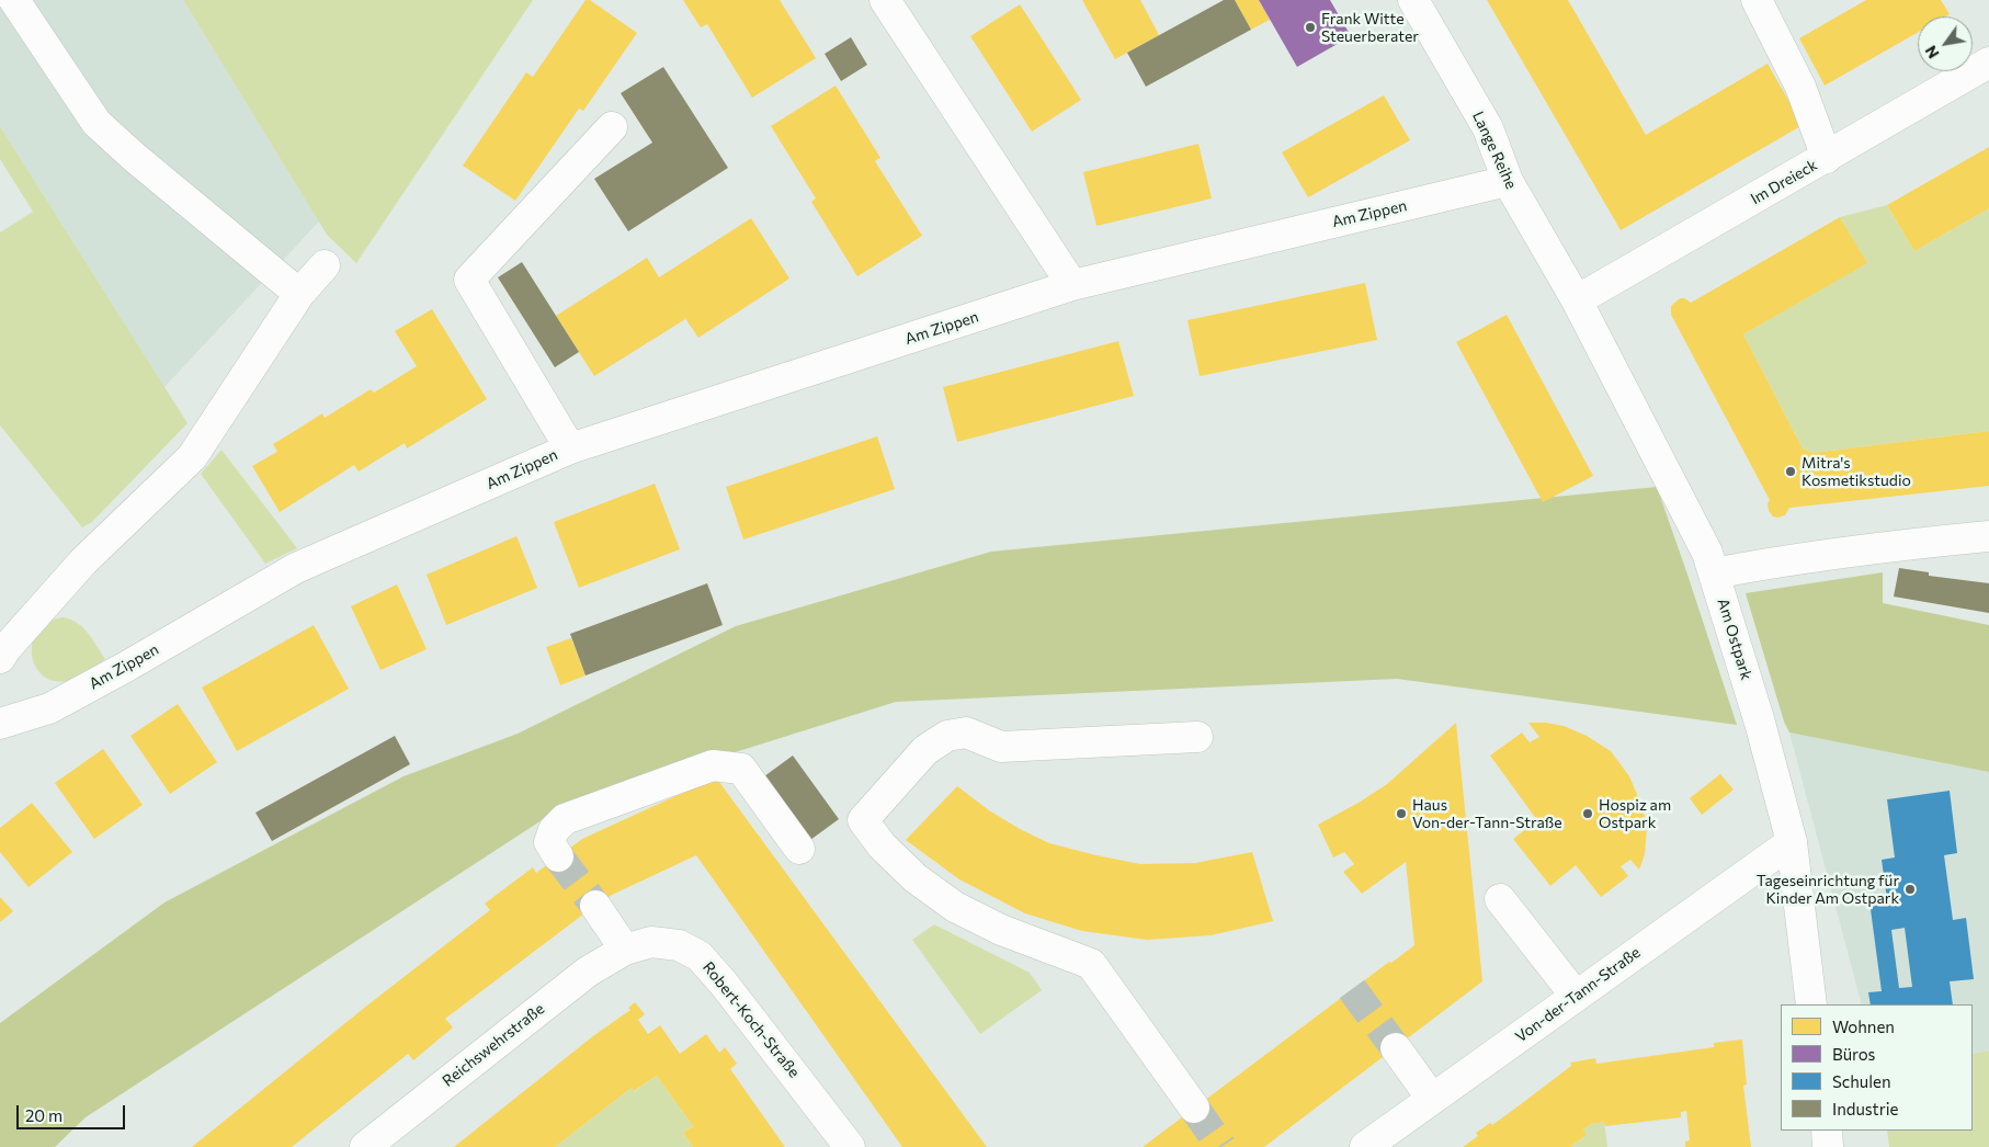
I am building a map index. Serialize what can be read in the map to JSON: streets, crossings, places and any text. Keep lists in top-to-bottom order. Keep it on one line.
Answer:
{"streets":{"street":["Lange Reihe","Im Dreieck","Am Zippen","Am Ostpark","Von-der-Tann-Straße","Robert-Koch-Straße","Reichswehrstraße"]},"crossings":[["Lange Reihe","Im Dreieck"],["Lange Reihe","Am Zippen"],["Lange Reihe","Am Ostpark"],["Im Dreieck","Am Ostpark"],["Am Ostpark","Von-der-Tann-Straße"],["Robert-Koch-Straße","Reichswehrstraße"]],"places":["Frank Witte Steuerberater","Mitra's Kosmetikstudio","Haus Von-der-Tann-Straße","Hospiz am Ostpark","Tageseinrichtung für Kinder Am Ostpark"],"legend":["Wohnen","Büros","Schulen","Industrie"],"scale_bar":"20 m","north":"bottom left"}
